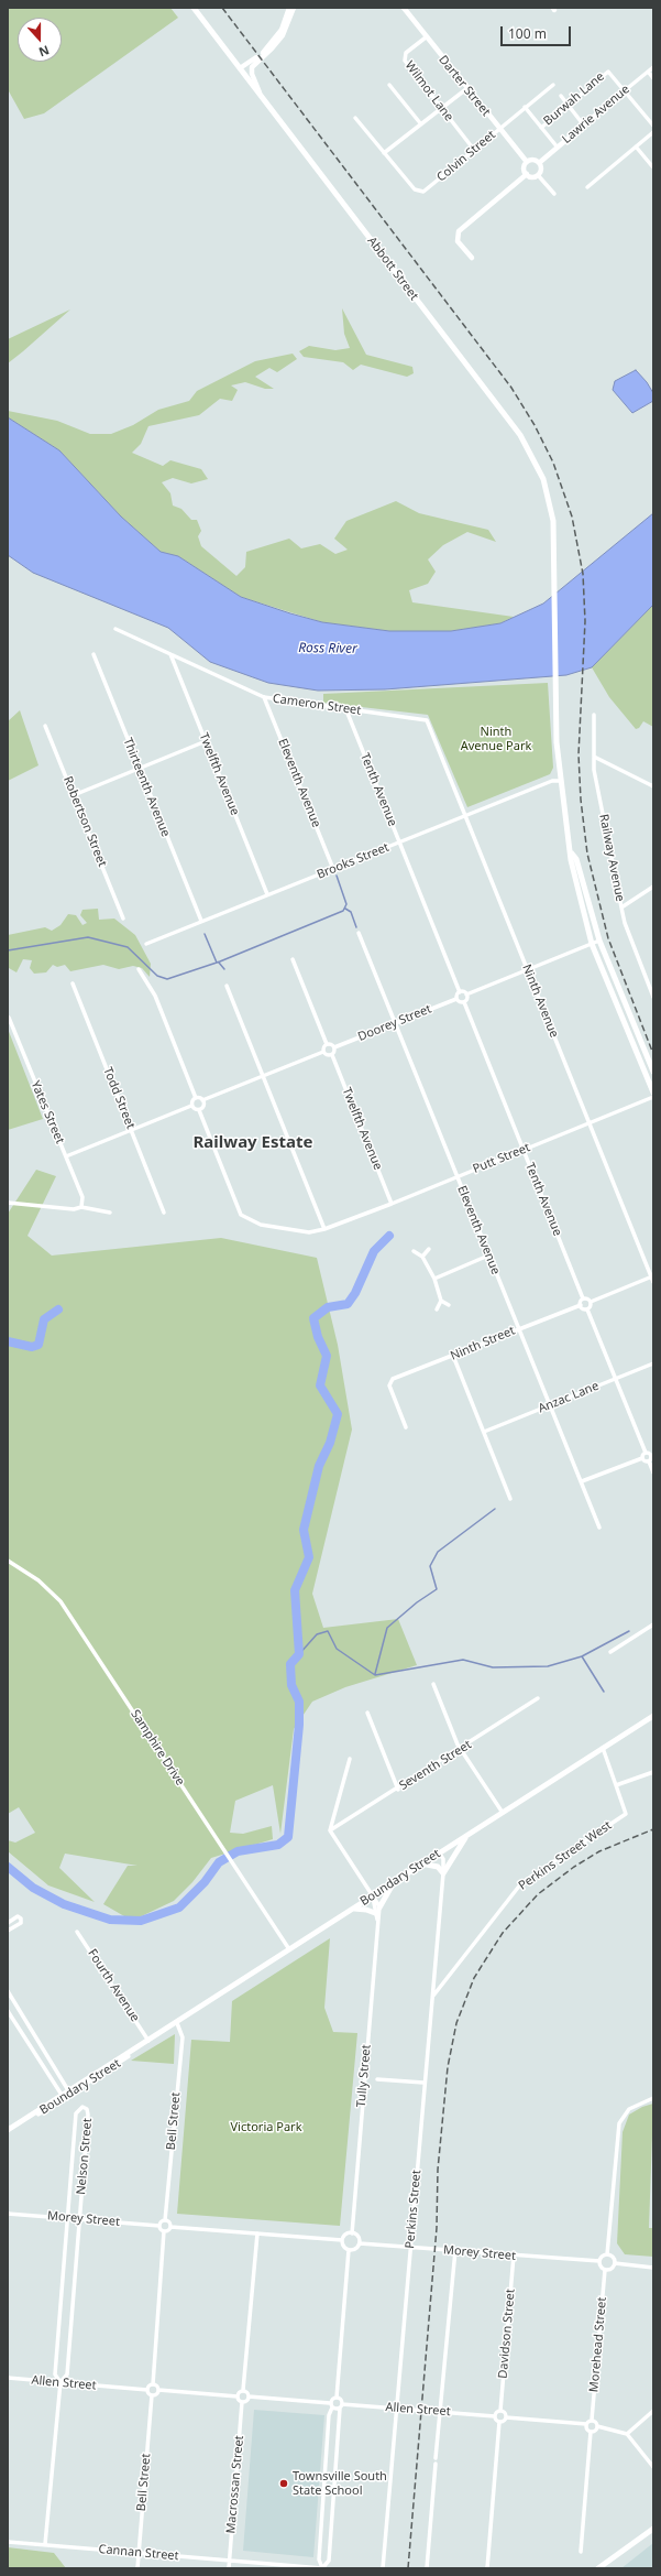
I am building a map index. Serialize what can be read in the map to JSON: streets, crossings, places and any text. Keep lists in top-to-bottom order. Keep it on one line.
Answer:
{"streets":{"main road":["Abbott Street","Boundary Street"],"street":["Darter Street","Wilmot Lane","Burwah Lane","Lawrie Avenue","Colvin Street","Cameron Street","Twelfth Avenue","Eleventh Avenue","Thirteenth Avenue","Tenth Avenue","Robertson Street","Railway Avenue","Brooks Street","Ninth Avenue","Doorey Street","Todd Street","Yates Street","Putt Street","Ninth Street","Anzac Lane","Samphire Drive","Seventh Street","Perkins Street West","Fourth Avenue","Tully Street","Bell Street","Nelson Street","Perkins Street","Morey Street","Davidson Street","Morehead Street","Allen Street","Macrossan Street","Cannan Street"]},"crossings":[["Darter Street","Wilmot Lane"],["Darter Street","Lawrie Avenue"],["Darter Street","Colvin Street"],["Wilmot Lane","Colvin Street"],["Burwah Lane","Lawrie Avenue"],["Abbott Street","Brooks Street"],["Cameron Street","Twelfth Avenue"],["Cameron Street","Eleventh Avenue"],["Cameron Street","Tenth Avenue"],["Cameron Street","Ninth Avenue"],["Twelfth Avenue","Brooks Street"],["Twelfth Avenue","Putt Street"],["Eleventh Avenue","Brooks Street"],["Eleventh Avenue","Doorey Street"],["Eleventh Avenue","Putt Street"],["Eleventh Avenue","Ninth Street"],["Eleventh Avenue","Anzac Lane"],["Thirteenth Avenue","Brooks Street"],["Tenth Avenue","Brooks Street"],["Tenth Avenue","Putt Street"],["Brooks Street","Ninth Avenue"],["Ninth Avenue","Putt Street"],["Samphire Drive","Boundary Street"],["Perkins Street West","Perkins Street"],["Boundary Street","Fourth Avenue"],["Boundary Street","Tully Street"],["Boundary Street","Bell Street"],["Boundary Street","Perkins Street"],["Tully Street","Morey Street"],["Bell Street","Cannan Street"],["Nelson Street","Morey Street"],["Nelson Street","Allen Street"],["Nelson Street","Cannan Street"],["Perkins Street","Morey Street"],["Perkins Street","Allen Street"],["Morey Street","Davidson Street"],["Morey Street","Morehead Street"],["Macrossan Street","Cannan Street"]],"districts":["Railway Estate"],"water":["Ross River"],"parks":["Ninth Avenue Park","Victoria Park"],"places":["Townsville South State School"],"scale_bar":"100 m","north":"bottom"}
